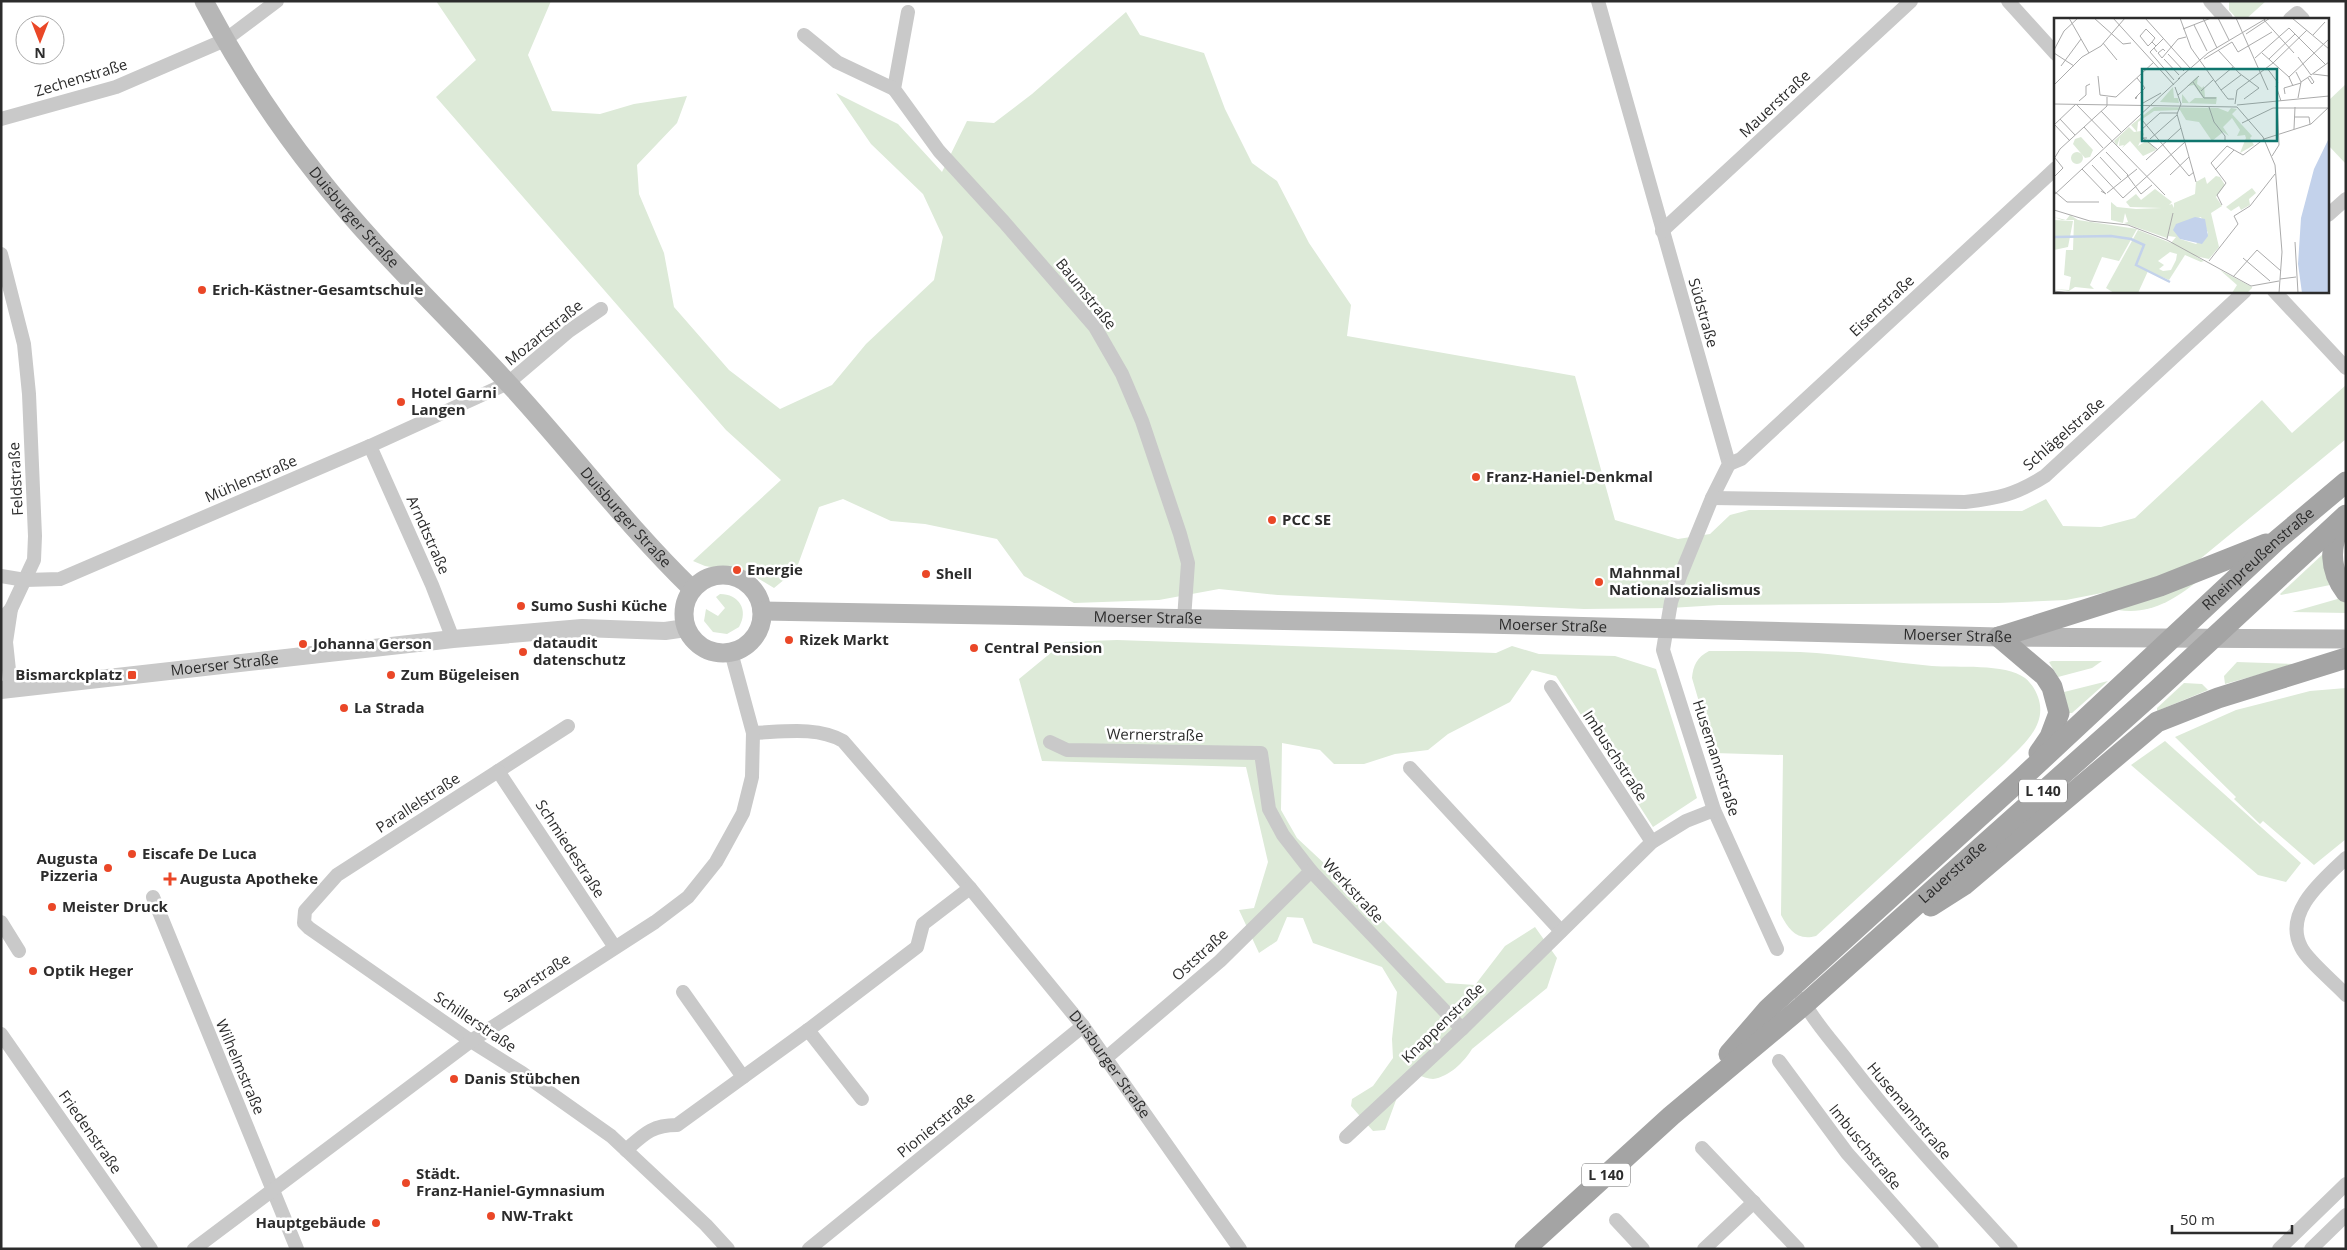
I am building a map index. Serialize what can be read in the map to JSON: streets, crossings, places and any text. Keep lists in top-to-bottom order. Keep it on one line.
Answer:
{"streets":{"main road":["Duisburger Straße","Rheinpreußenstraße","Moerser Straße","L 140","Lauerstraße"],"street":["Zechenstraße","Mauerstraße","Baumstraße","Eisenstraße","Südstraße","Mozartstraße","Schlägelstraße","Feldstraße","Mühlenstraße","Arndtstraße","Wernerstraße","Imbuschstraße","Husemannstraße","Parallelstraße","Schmiedestraße","Werkstraße","Oststraße","Saarstraße","Schillerstraße","Knappenstraße","Wilhelmstraße","Pionierstraße","Friedenstraße"]},"crossings":[["Zechenstraße","Duisburger Straße"],["Mauerstraße","Südstraße"],["Duisburger Straße","Mozartstraße"],["Duisburger Straße","Mühlenstraße"],["Duisburger Straße","Moerser Straße"],["Duisburger Straße","Oststraße"],["Duisburger Straße","Saarstraße"],["Duisburger Straße","Pionierstraße"],["Baumstraße","Moerser Straße"],["Eisenstraße","Südstraße"],["Mozartstraße","Mühlenstraße"],["Feldstraße","Mühlenstraße"],["Feldstraße","Moerser Straße"],["Mühlenstraße","Arndtstraße"],["Arndtstraße","Moerser Straße"],["Rheinpreußenstraße","Moerser Straße"],["Rheinpreußenstraße","Lauerstraße"],["Moerser Straße","Husemannstraße"],["Moerser Straße","Lauerstraße"],["Moerser Straße","Saarstraße"],["Wernerstraße","Werkstraße"],["Imbuschstraße","Knappenstraße"],["Husemannstraße","Lauerstraße"],["Husemannstraße","Knappenstraße"],["Parallelstraße","Schmiedestraße"],["Parallelstraße","Schillerstraße"],["Schmiedestraße","Saarstraße"],["Werkstraße","Oststraße"],["Werkstraße","Knappenstraße"],["Saarstraße","Schillerstraße"],["Saarstraße","Wilhelmstraße"]],"places":{"other":["Erich-Kästner-Gesamtschule","Hotel Garni Langen","Franz-Haniel-Denkmal","PCC SE","Energie","Shell","Mahnmal Nationalsozialismus","Sumo Sushi Küche","Rizek Markt","Johanna Gerson","Central Pension","dataudit datenschutz","Zum Bügeleisen","La Strada","Eiscafe De Luca","Augusta Pizzeria","Meister Druck","Optik Heger","Danis Stübchen","Städt. Franz-Haniel-Gymnasium","NW-Trakt","Hauptgebäude"],"transit":["Bismarckplatz"],"health":["Augusta Apotheke"]},"scale_bar":"50 m","north":"bottom"}
